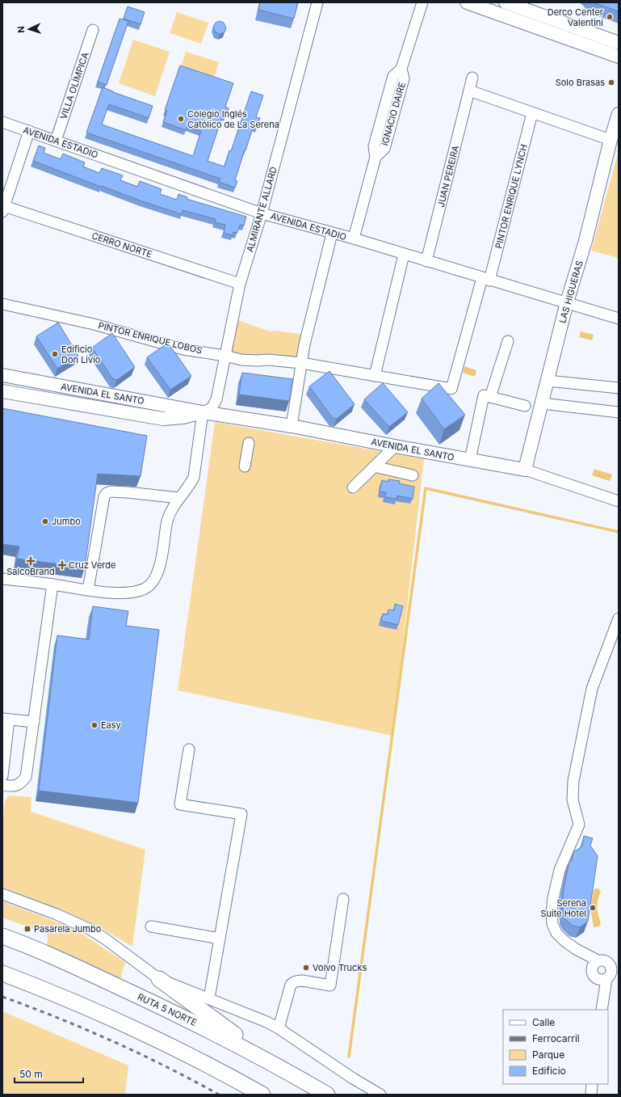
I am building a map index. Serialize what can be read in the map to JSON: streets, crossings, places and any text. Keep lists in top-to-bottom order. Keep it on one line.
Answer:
{"streets":{"highway":["RUTA 5 NORTE"],"main road":["LAS HIGUERAS","AVENIDA EL SANTO"],"street":["VILLA OLÍMPICA","IGNACIO DAIRE","AVENIDA ESTADIO","JUAN PEREIRA","PINTOR ENRIQUE LYNCH","ALMIRANTE ALLARD","CERRO NORTE","PINTOR ENRIQUE LOBOS"]},"crossings":[["VILLA OLÍMPICA","AVENIDA ESTADIO"],["IGNACIO DAIRE","AVENIDA ESTADIO"],["AVENIDA ESTADIO","JUAN PEREIRA"],["AVENIDA ESTADIO","PINTOR ENRIQUE LYNCH"],["AVENIDA ESTADIO","ALMIRANTE ALLARD"],["AVENIDA ESTADIO","LAS HIGUERAS"],["PINTOR ENRIQUE LYNCH","PINTOR ENRIQUE LOBOS"],["ALMIRANTE ALLARD","CERRO NORTE"],["ALMIRANTE ALLARD","PINTOR ENRIQUE LOBOS"],["ALMIRANTE ALLARD","AVENIDA EL SANTO"],["LAS HIGUERAS","AVENIDA EL SANTO"]],"places":{"other":["Derco Center Valentini","Solo Brasas","Colegio Inglés Católico de La Serena","Edificio Don Livio","Jumbo","Easy","Serena Suite Hotel","Volvo Trucks"],"health":["SalcoBrand","Cruz Verde"],"transit":["Pasarela Jumbo"]},"legend":["Calle","Ferrocarril","Parque","Edificio"],"scale_bar":"50 m","north":"left"}
